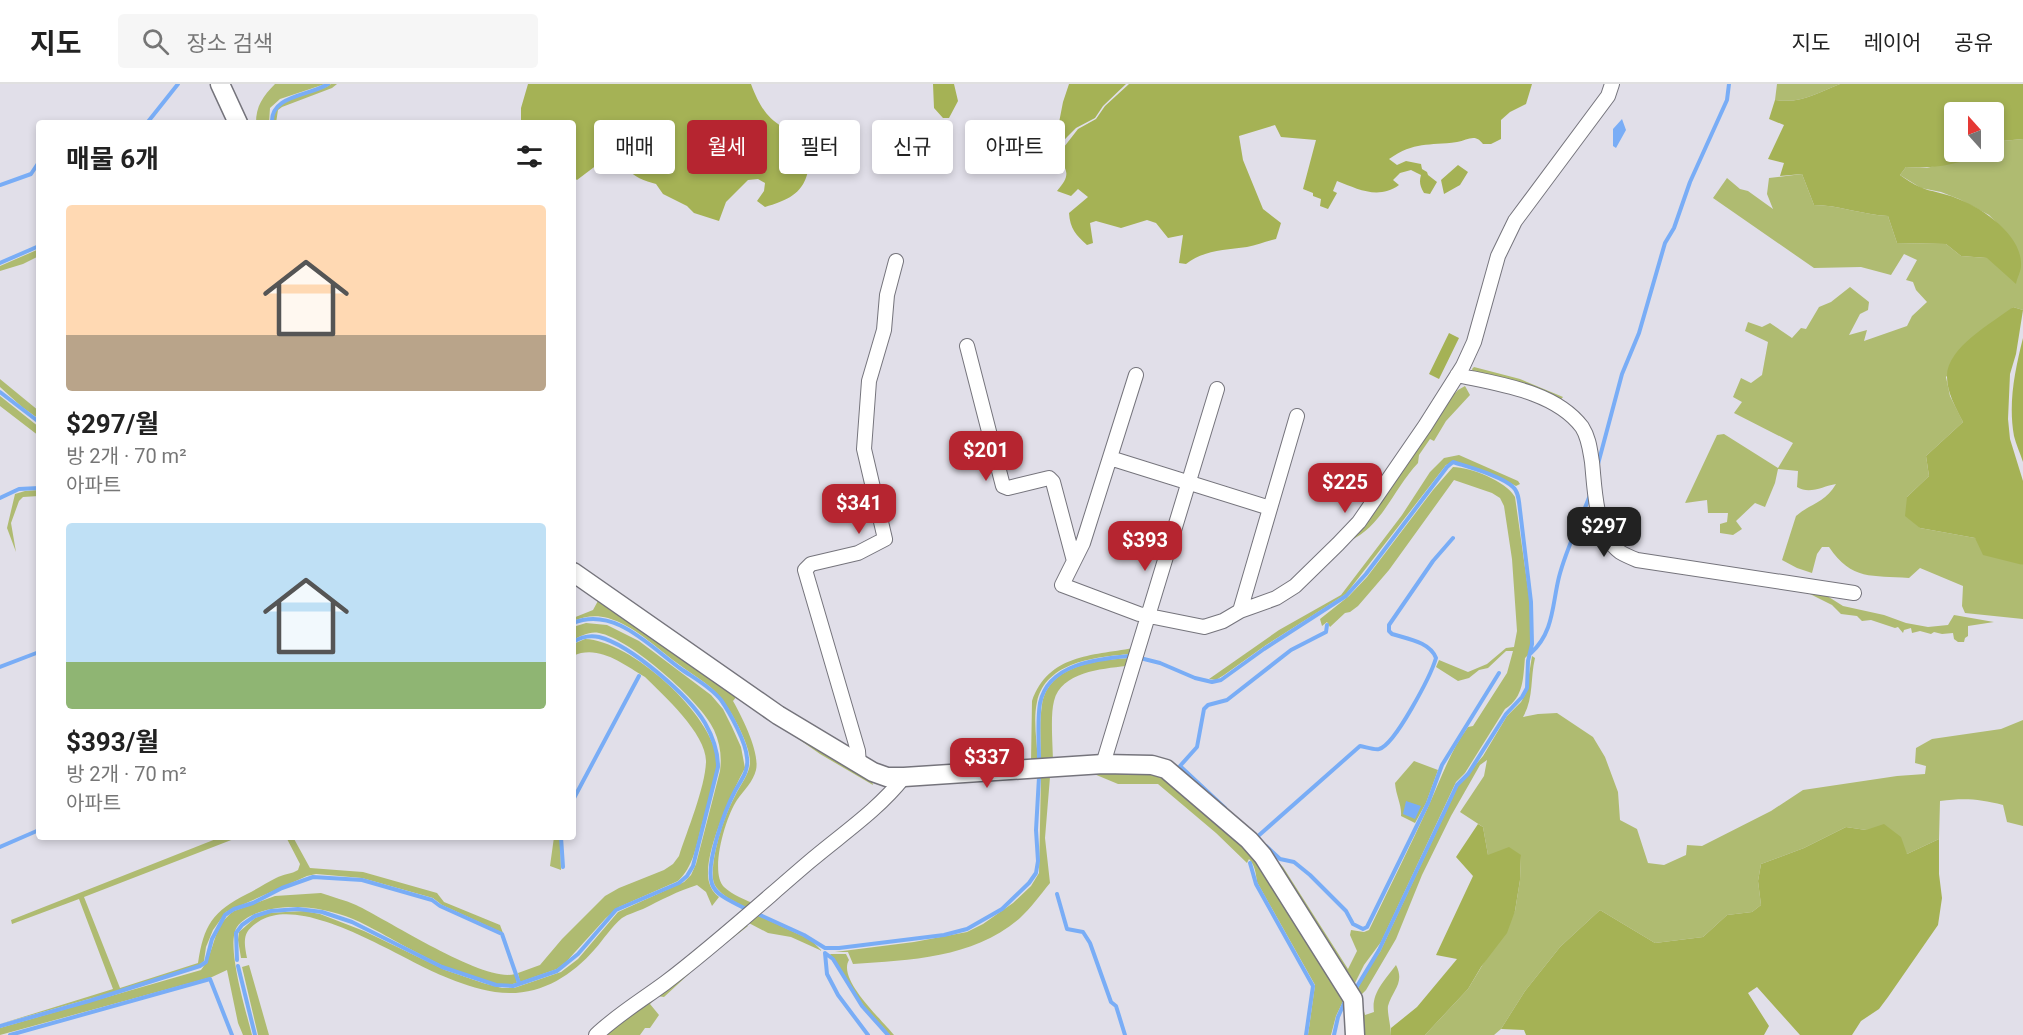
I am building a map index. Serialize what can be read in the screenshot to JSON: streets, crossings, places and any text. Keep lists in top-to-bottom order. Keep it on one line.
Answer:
{"north":"top","page":{"header":"지도","search":"장소 검색","nav":["지도","레이어","공유"],"chip":["매매","월세","필터","신규","아파트"],"heading":"매물 6개","list":[{"name":"$297/월","note":"방 2개 · 70 m² · 아파트"},{"name":"$393/월","note":"방 2개 · 70 m² · 아파트"}],"price":["$201","$225","$341","$297","$393","$337"]}}
